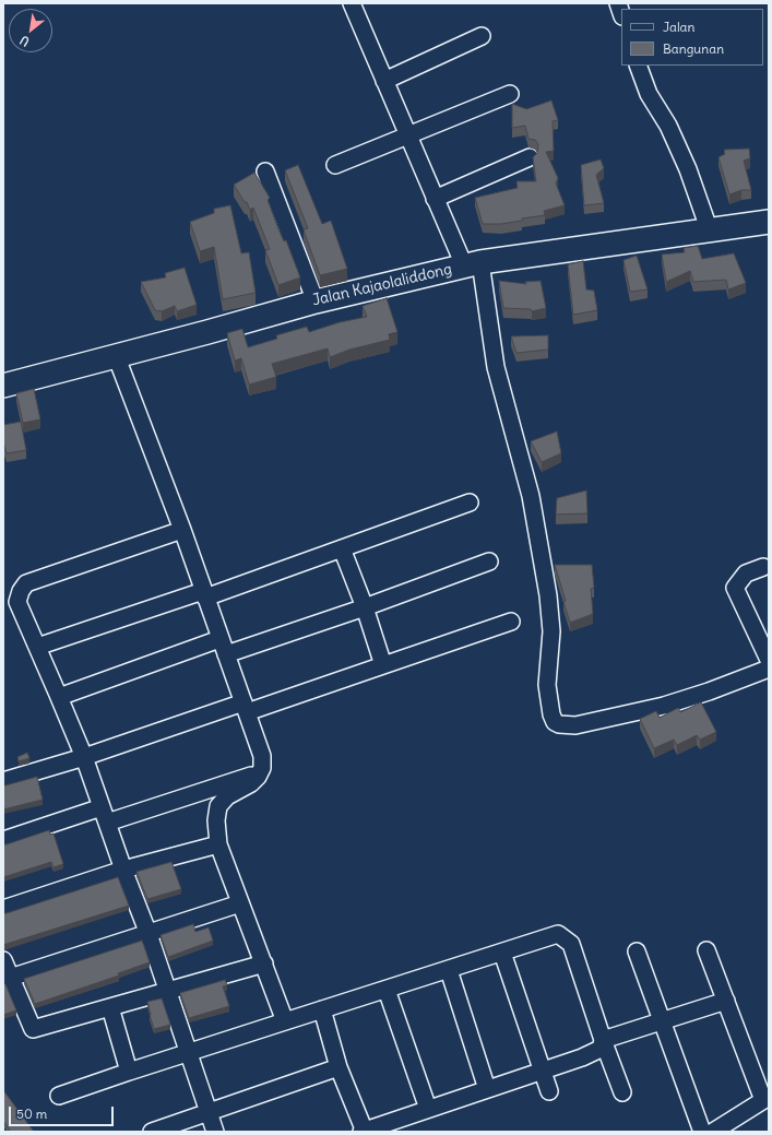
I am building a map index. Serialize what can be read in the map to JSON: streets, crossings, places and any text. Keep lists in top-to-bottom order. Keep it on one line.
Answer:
{"streets":{"street":["Jalan Kajaolaliddong"]},"legend":["Jalan","Bangunan"],"scale_bar":"50 m","north":"bottom left"}
